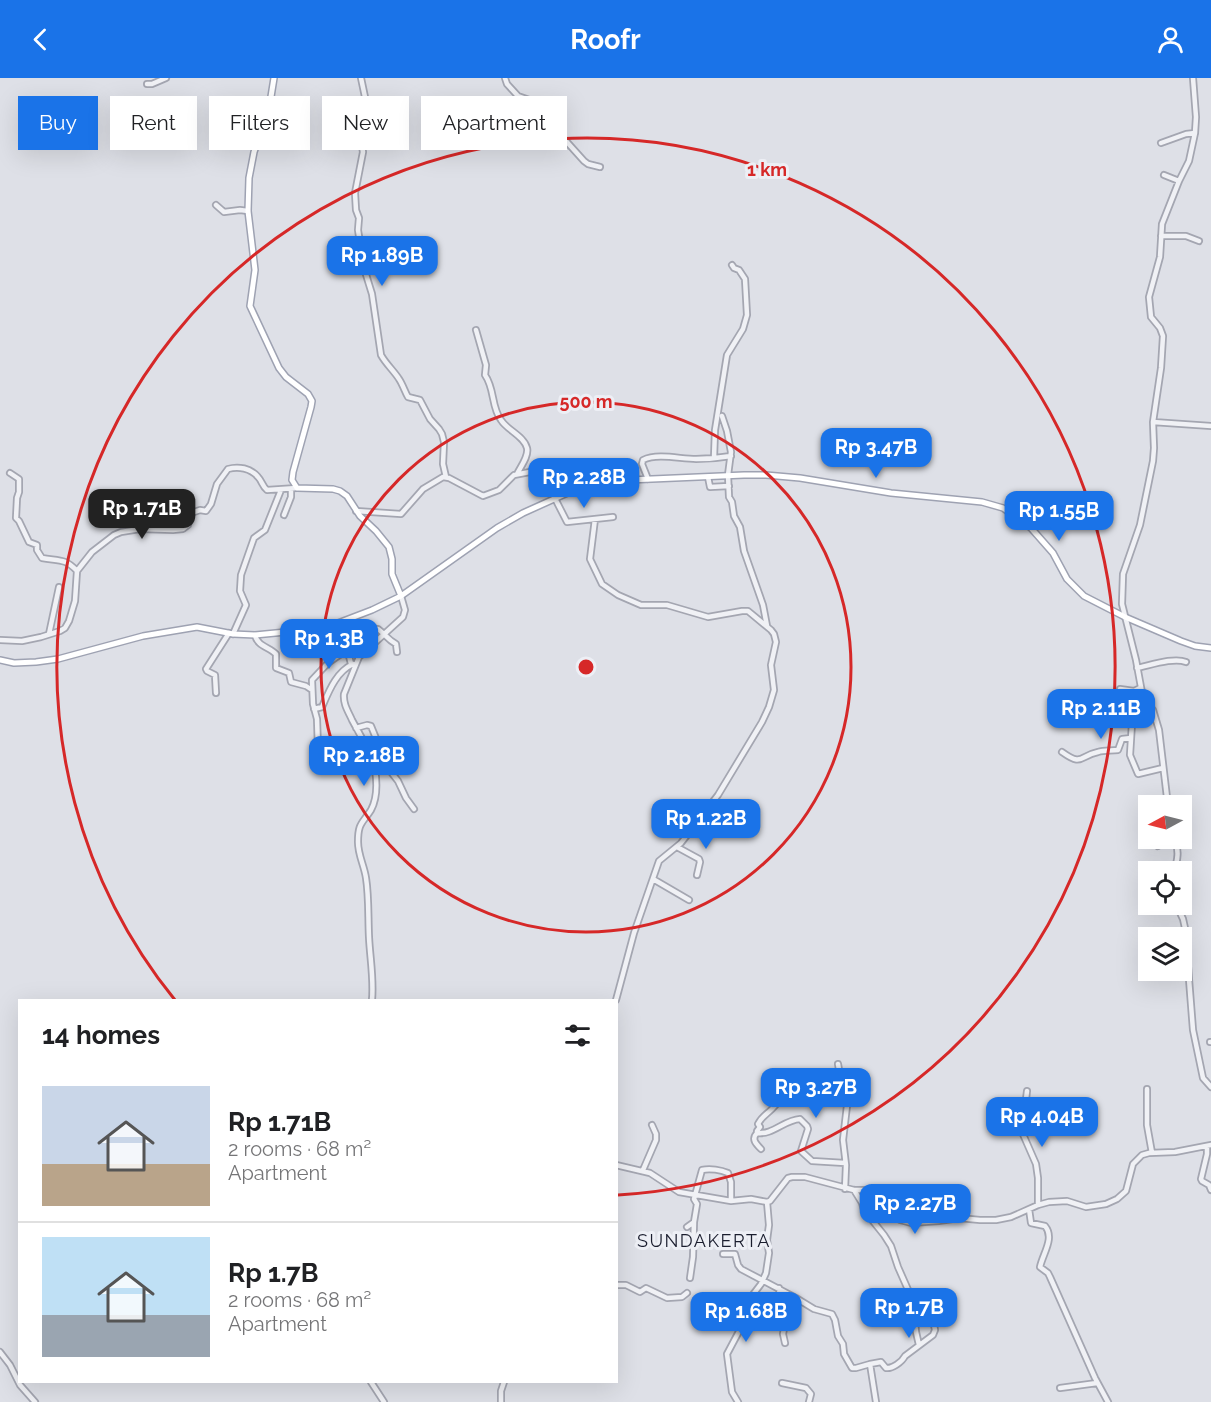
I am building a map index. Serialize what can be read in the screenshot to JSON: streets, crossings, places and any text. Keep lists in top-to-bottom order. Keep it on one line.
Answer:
{"districts":["SUNDAKERTA"],"north":"left","page":{"header":"Roofr","chip":["Buy","Rent","Filters","New","Apartment"],"price":["Rp 1.89B","Rp 3.47B","Rp 2.28B","Rp 1.71B","Rp 1.55B","Rp 1.3B","Rp 2.11B","Rp 2.18B","Rp 1.22B","Rp 3.27B","Rp 4.04B","Rp 2.27B","Rp 1.7B","Rp 1.68B"],"heading":"14 homes","list":[{"name":"Rp 1.71B","note":"2 rooms · 68 m² · Apartment"},{"name":"Rp 1.7B","note":"2 rooms · 68 m² · Apartment"}]},"rings":["1 km","500 m"]}
